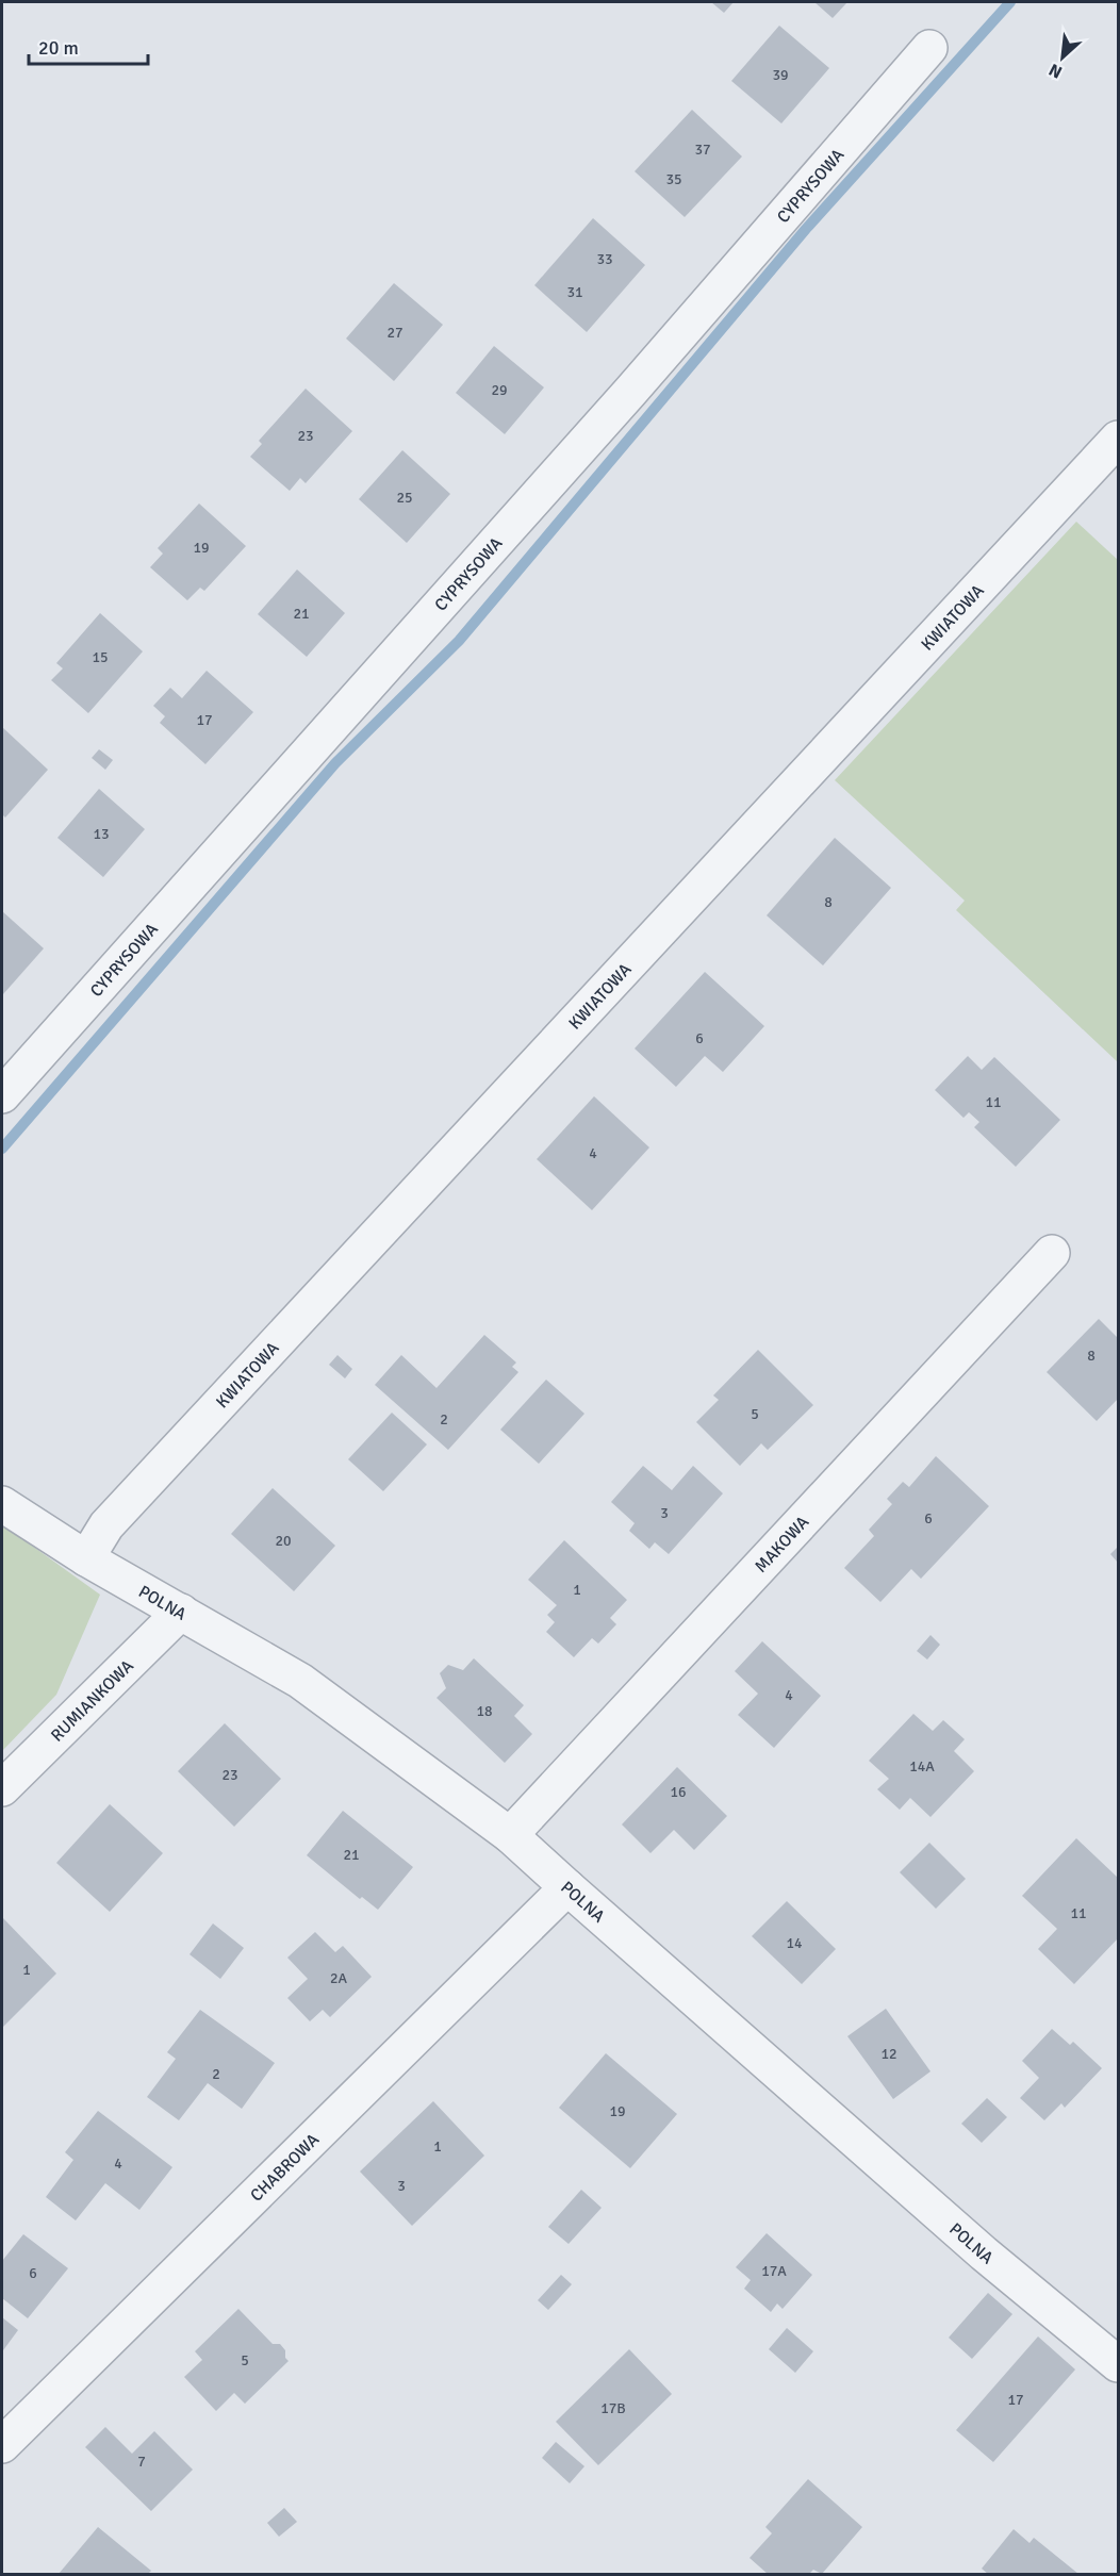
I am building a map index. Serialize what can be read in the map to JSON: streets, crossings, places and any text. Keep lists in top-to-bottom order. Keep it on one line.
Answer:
{"streets":{"street":["CYPRYSOWA","KWIATOWA","MAKOWA","POLNA","RUMIANKOWA","CHABROWA"]},"crossings":[["KWIATOWA","POLNA"],["MAKOWA","POLNA"],["POLNA","RUMIANKOWA"],["POLNA","CHABROWA"]],"house_numbers":["39","37","35","33","31","27","29","23","25","19","21","15","17","13","8","6","11","4","8","5","2","3","6","20","1","4","18","14A","23","16","21","11","14","1","2A","12","2","19","1","4","3","17A","6","5","17","17B","7"],"scale_bar":"20 m","north":"bottom left"}
